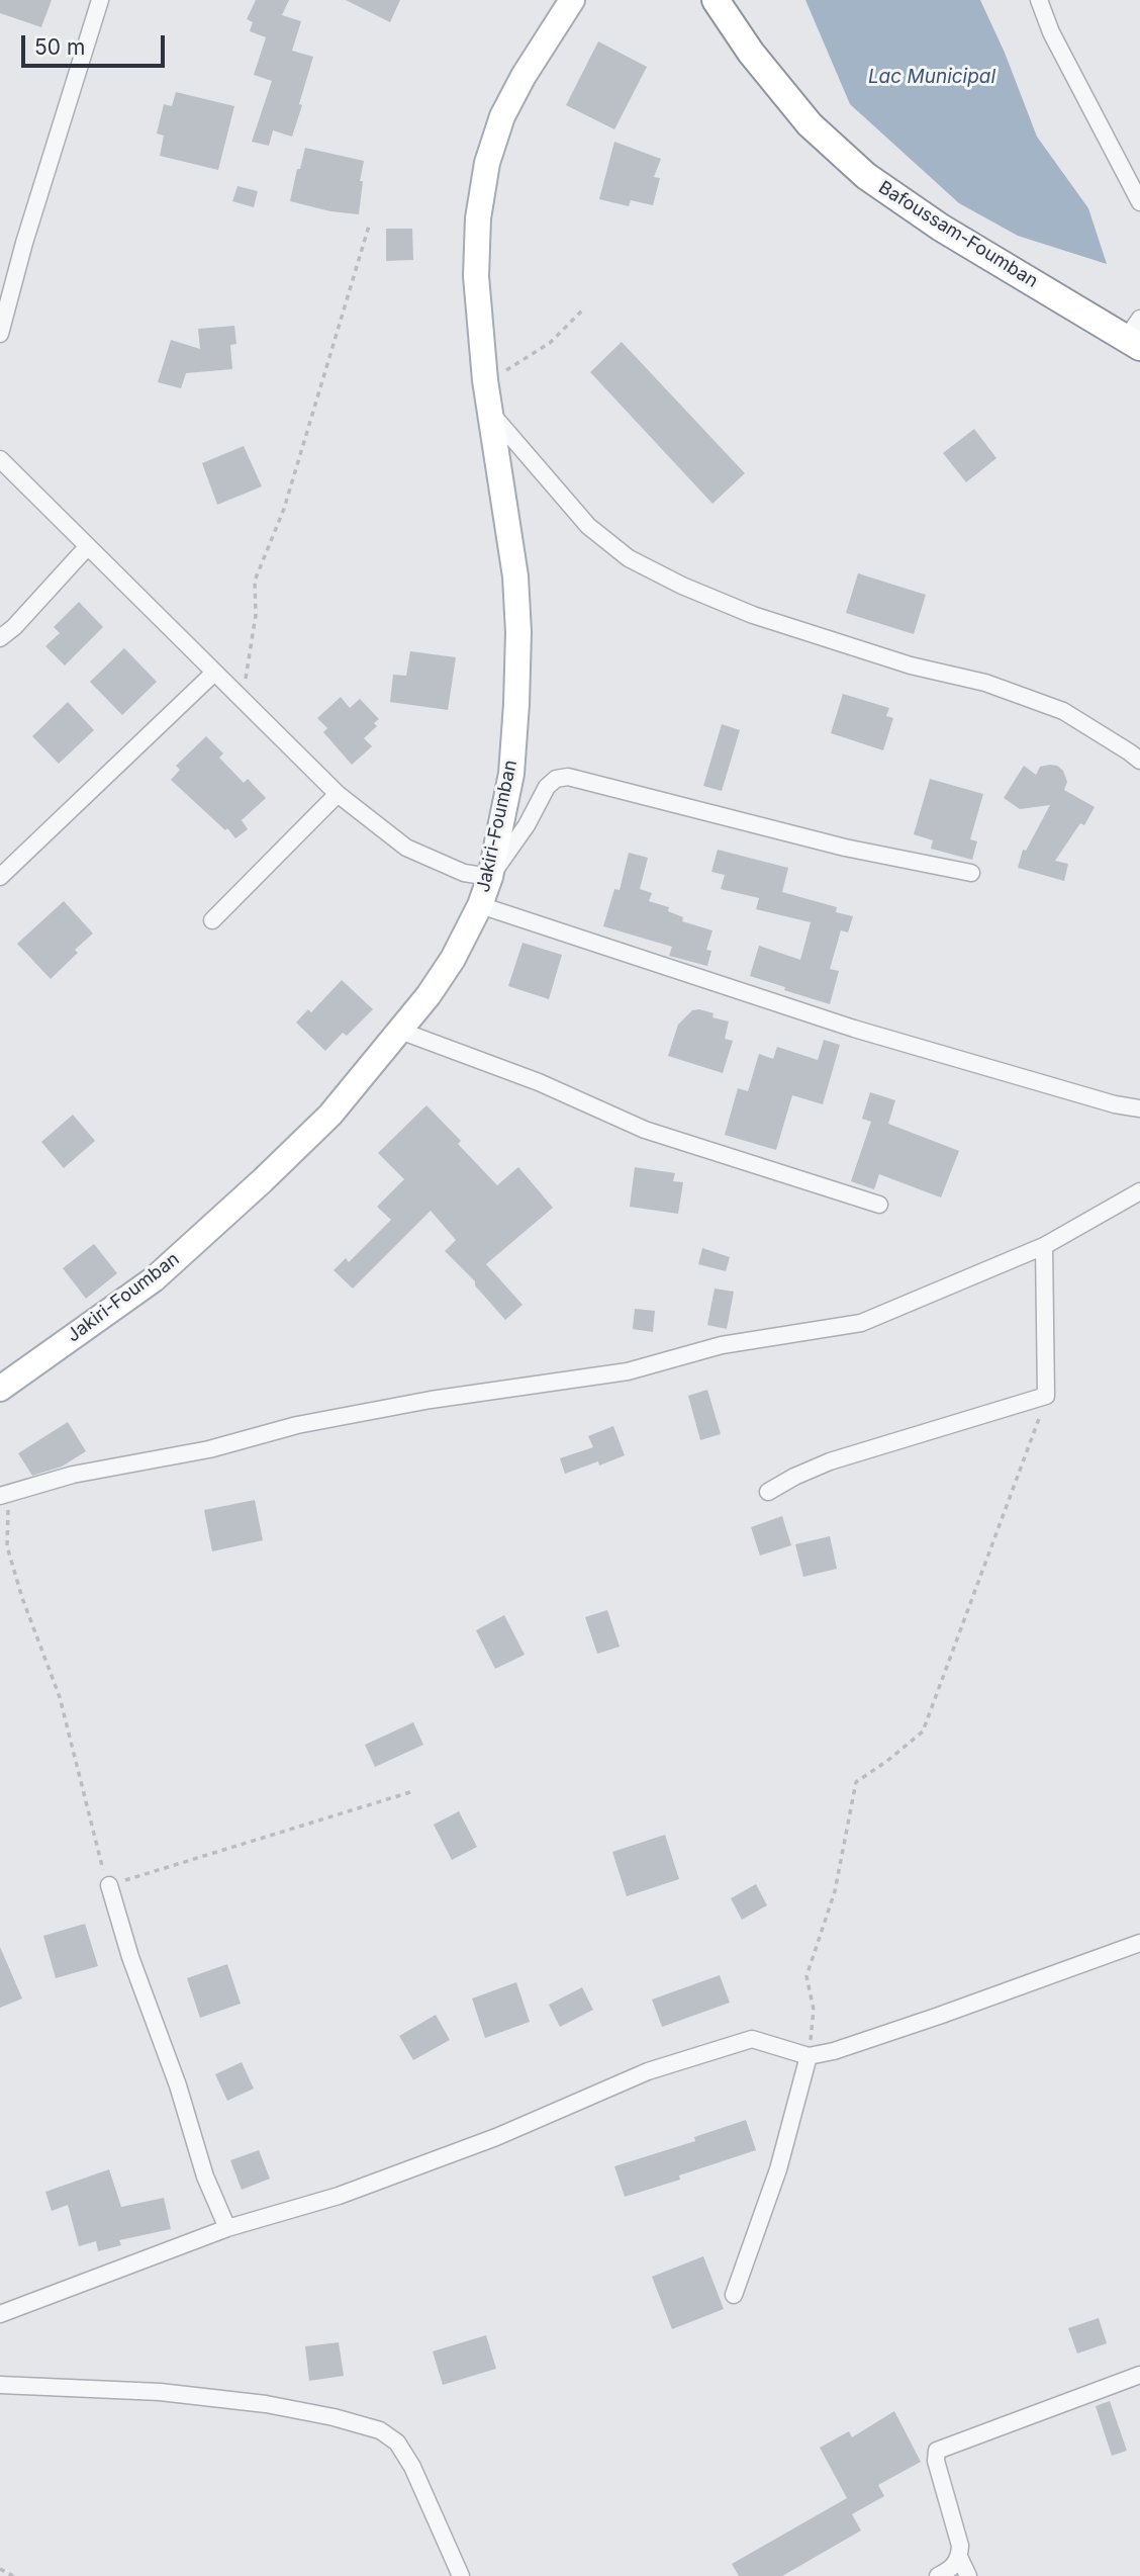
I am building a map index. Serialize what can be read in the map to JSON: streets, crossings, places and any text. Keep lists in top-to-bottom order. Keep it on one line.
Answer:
{"streets":{"highway":["Bafoussam-Foumban"],"main road":["Jakiri-Foumban"]},"water":["Lac Municipal"],"scale_bar":"50 m"}
